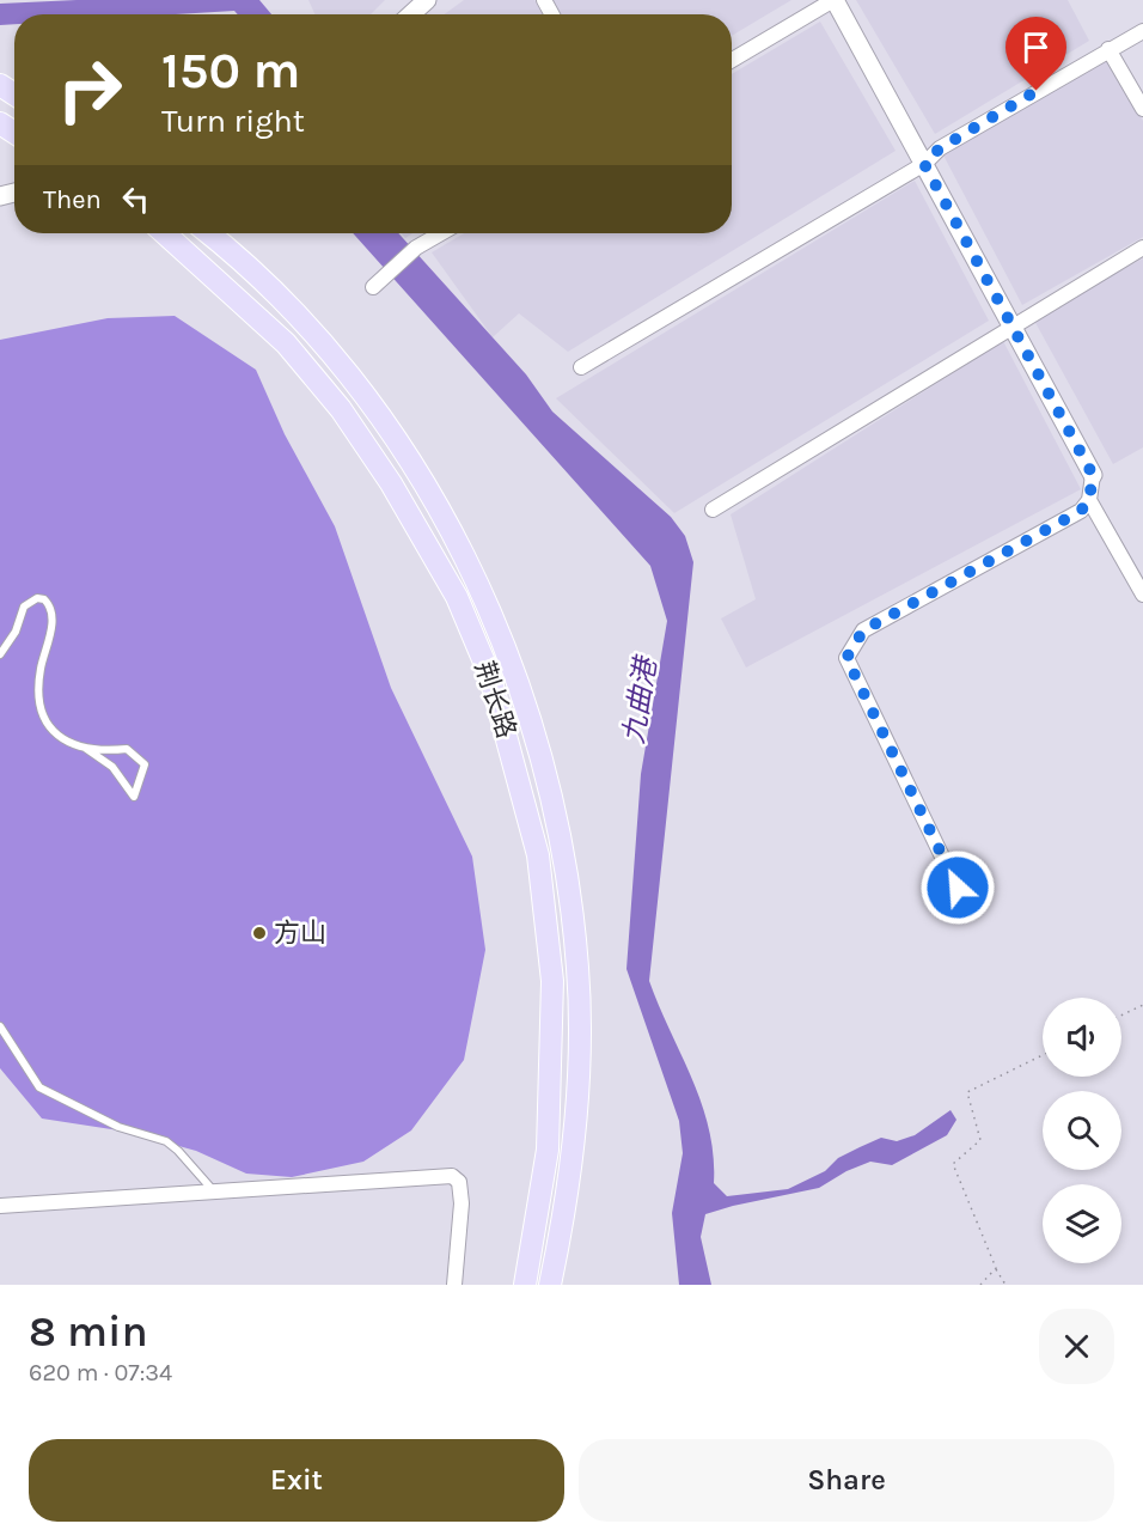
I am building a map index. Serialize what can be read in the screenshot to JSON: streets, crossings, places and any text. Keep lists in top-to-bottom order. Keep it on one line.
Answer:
{"streets":{"main road":["荆长路"]},"water":["九曲港"],"places":["方山"],"page":{"turn":["150 m","Turn right"],"then":"Then","heading":["8 min","620 m · 07:34"],"buttons":["Exit","Share"]}}
